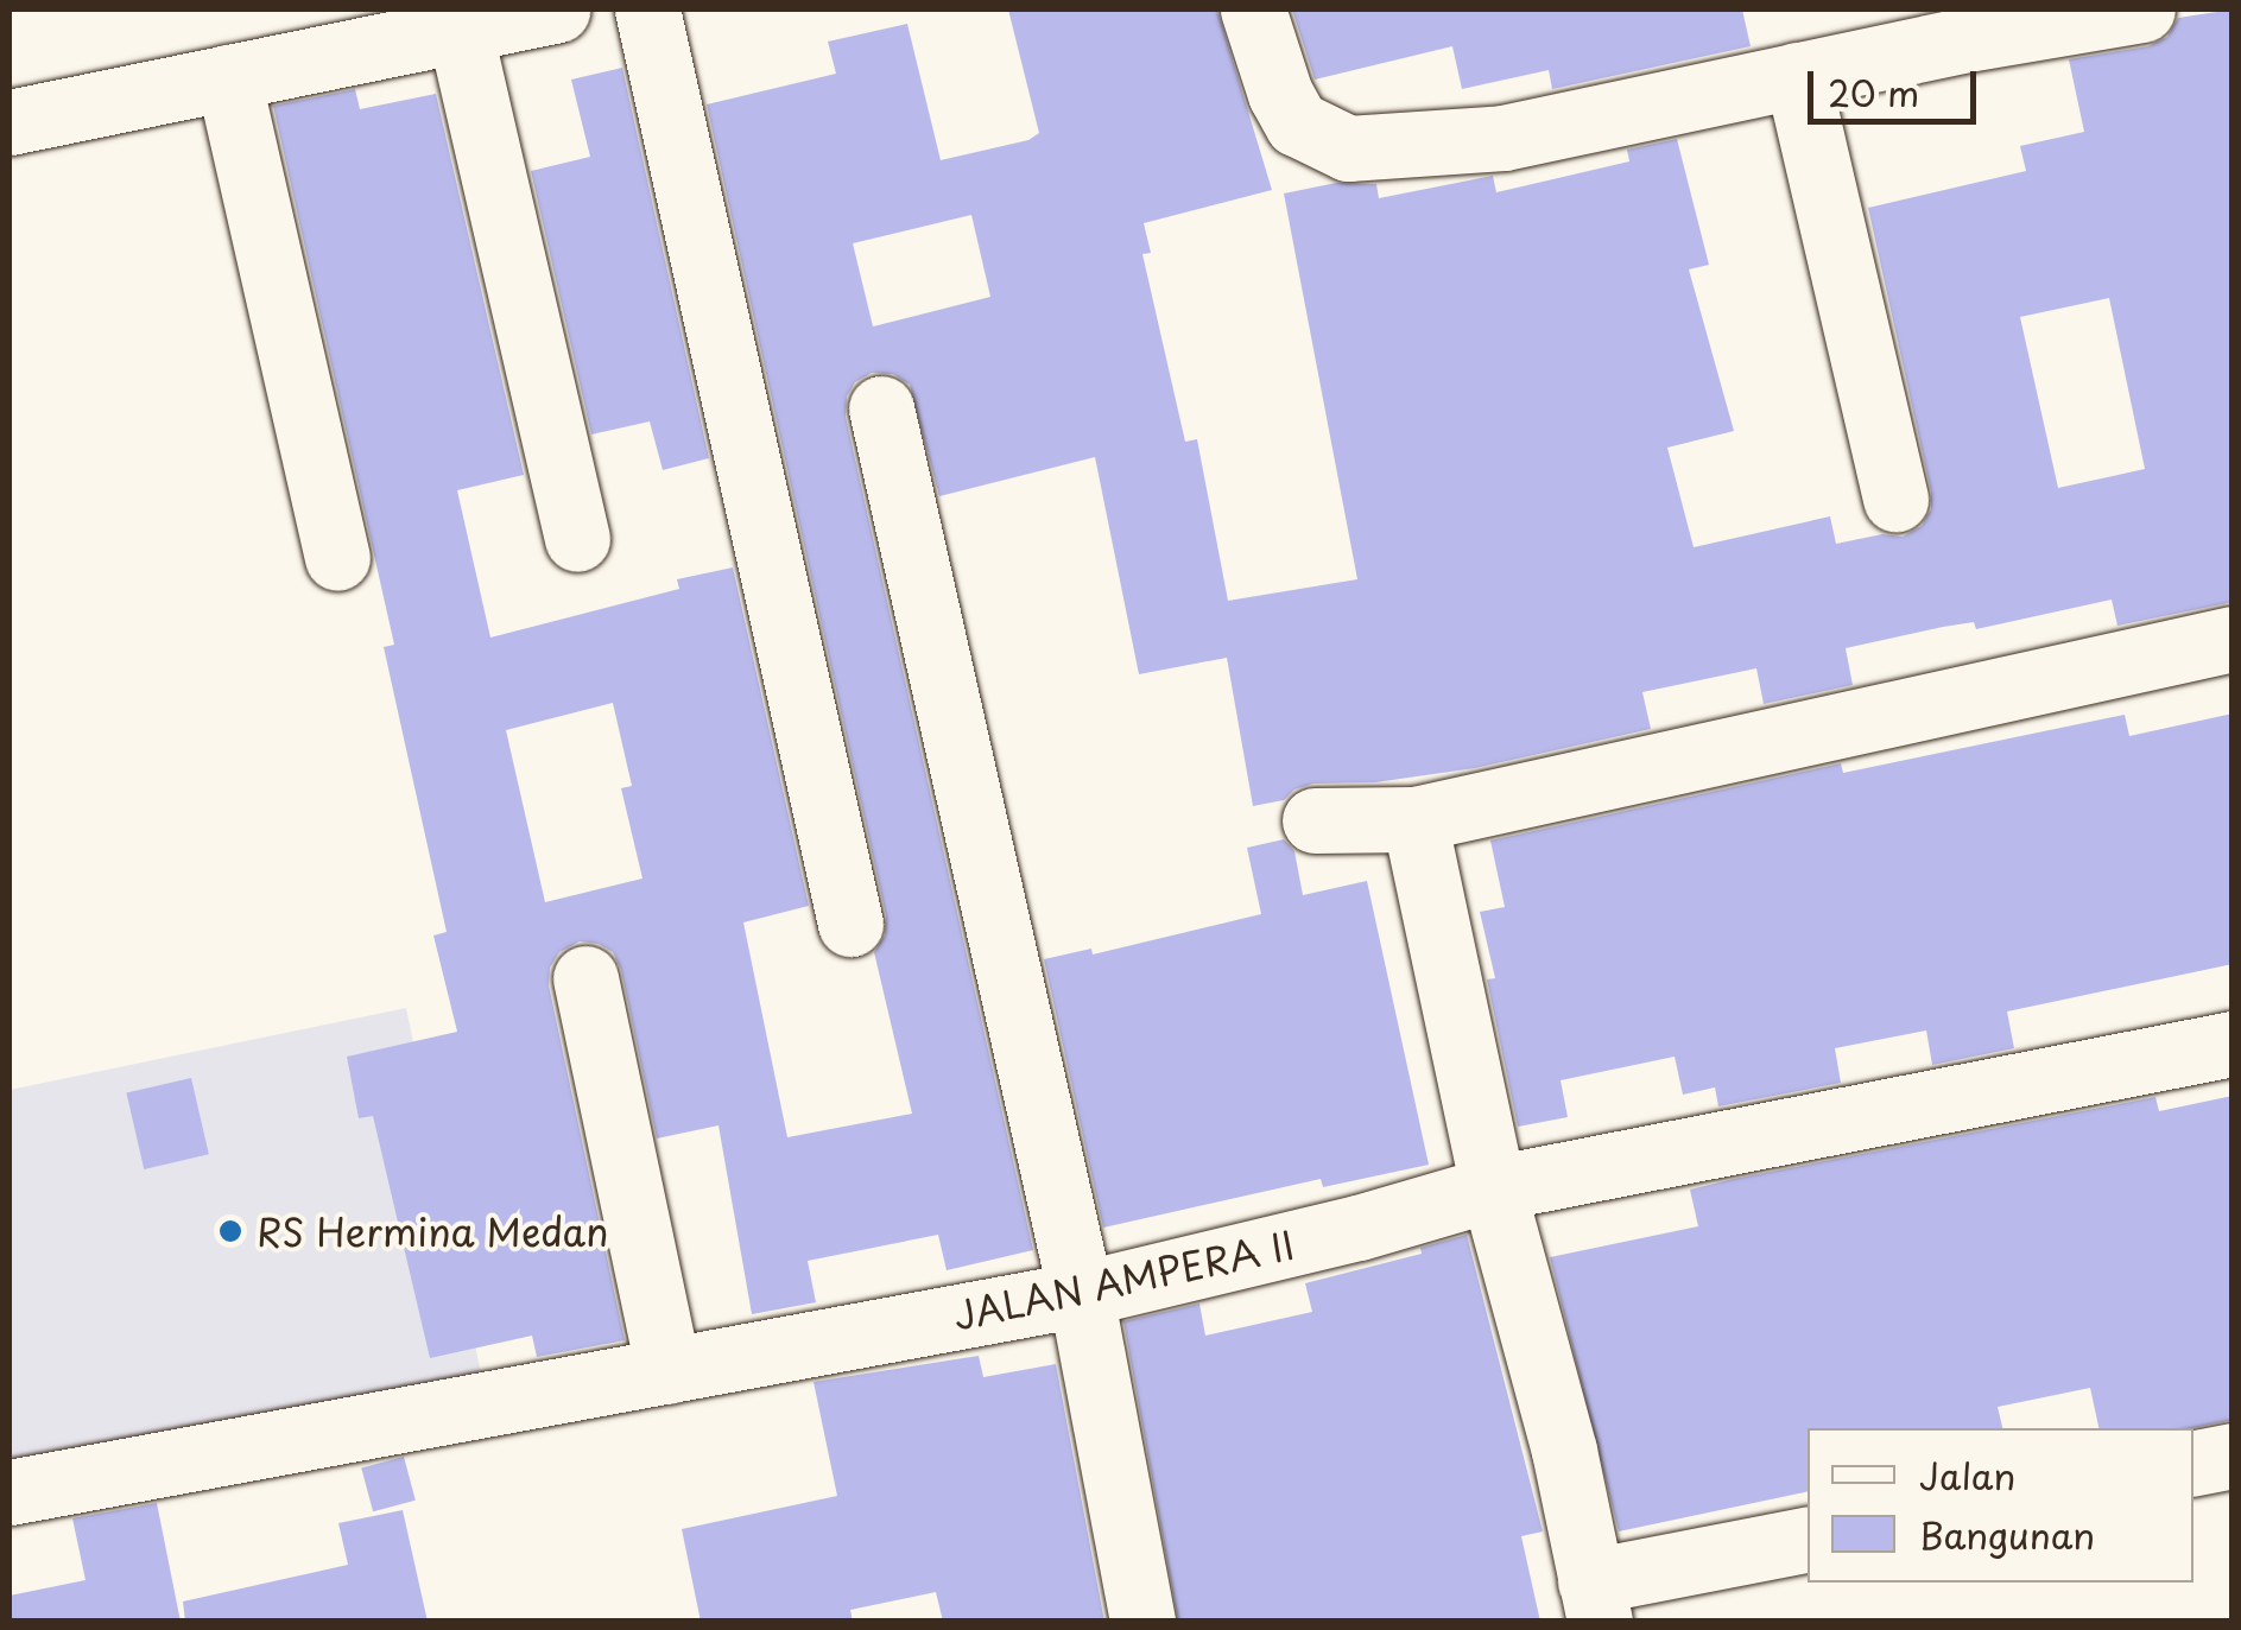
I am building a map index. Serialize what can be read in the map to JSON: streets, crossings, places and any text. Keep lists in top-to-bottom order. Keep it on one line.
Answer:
{"streets":{"street":["JALAN AMPERA II"]},"places":["RS Hermina Medan"],"legend":["Jalan","Bangunan"],"scale_bar":"20 m"}
